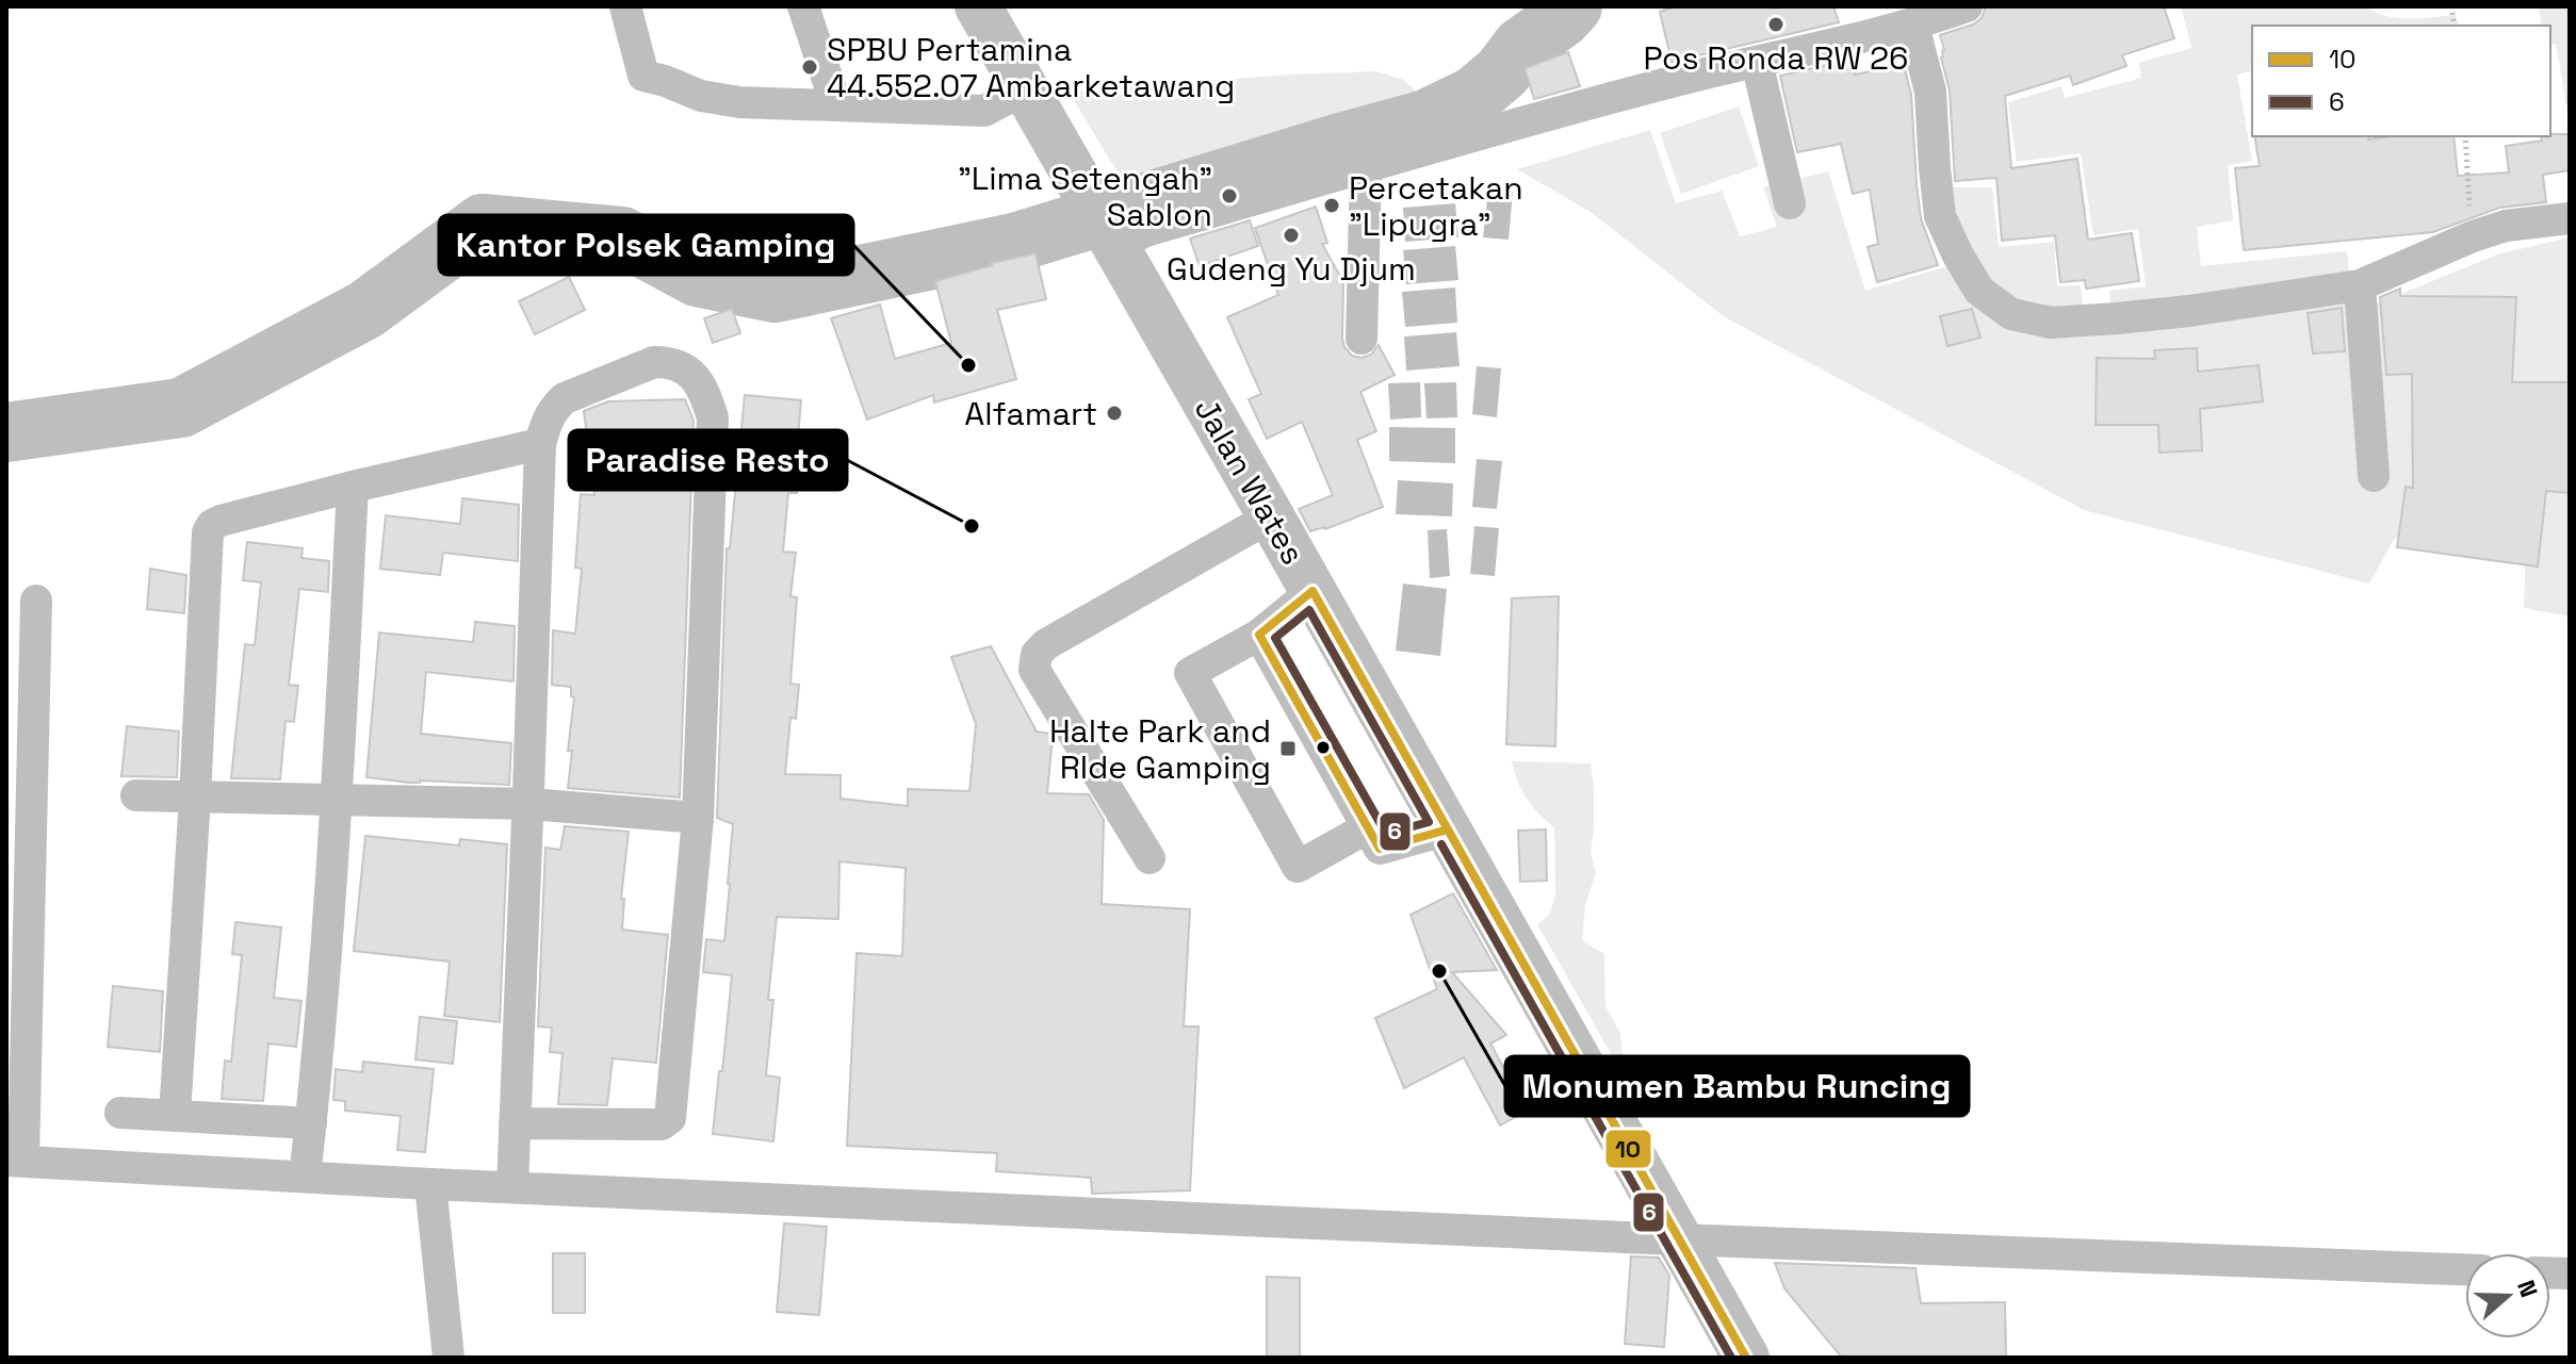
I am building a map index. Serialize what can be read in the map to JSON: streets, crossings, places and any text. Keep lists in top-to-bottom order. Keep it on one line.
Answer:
{"streets":{"highway":["Jalan Wates"]},"places":{"other":["Pos Ronda RW 26","SPBU Pertamina 44.552.07 Ambarketawang","\"Lima Setengah\" Sablon","Percetakan \"Lipugra\"","Gudeng Yu Djum","Kantor Polsek Gamping","Alfamart","Paradise Resto","Monumen Bambu Runcing"],"transit":["Halte Park and RIde Gamping"]},"lines":["transit line 10","transit line 6"],"legend":["10","6"],"north":"right"}
